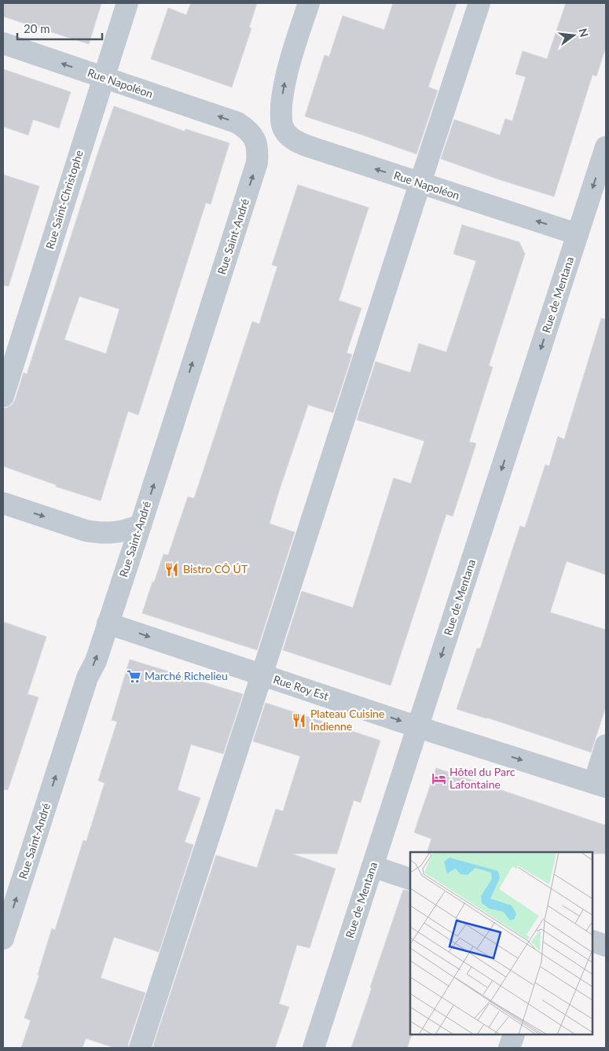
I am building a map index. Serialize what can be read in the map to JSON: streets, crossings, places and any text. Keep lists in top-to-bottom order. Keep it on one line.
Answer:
{"streets":{"street":["Rue Napoléon","Rue Saint-Christophe","Rue Saint-André","Rue de Mentana","Rue Roy Est"]},"crossings":[["Rue Napoléon","Rue Saint-Christophe"],["Rue Napoléon","Rue Saint-André"],["Rue Napoléon","Rue de Mentana"],["Rue Saint-André","Rue Roy Est"],["Rue de Mentana","Rue Roy Est"]],"one_way":["Rue Napoléon","Rue Roy Est"],"places":{"restaurant":["Bistro CÔ ÚT","Plateau Cuisine Indienne"],"supermarket":["Marché Richelieu"],"hotel":["Hôtel du Parc Lafontaine"]},"scale_bar":"20 m","north":"right"}
